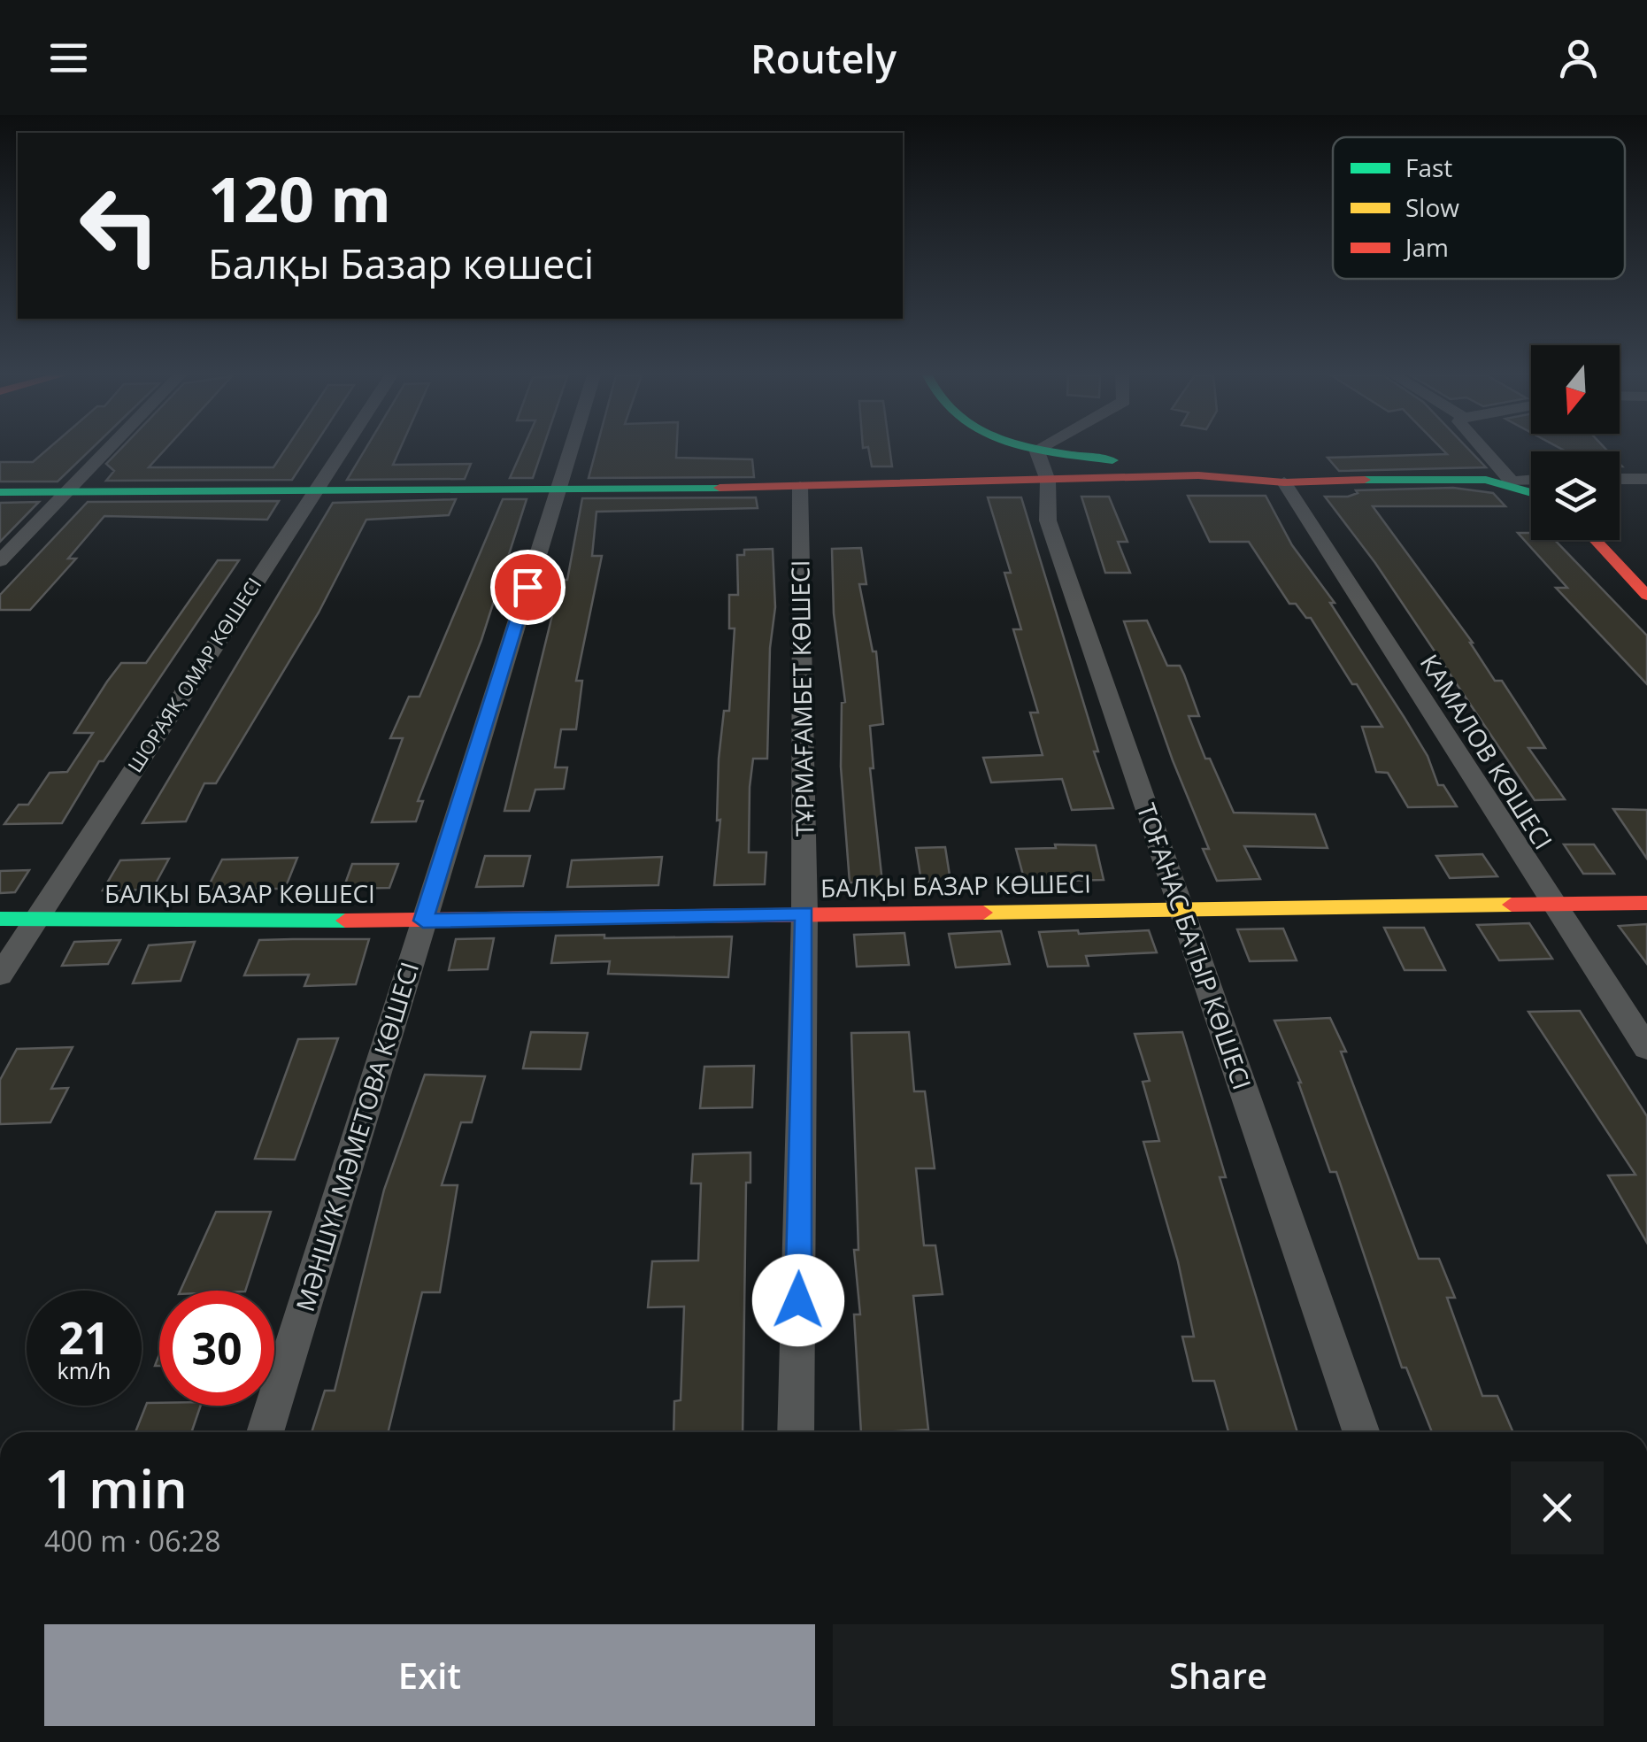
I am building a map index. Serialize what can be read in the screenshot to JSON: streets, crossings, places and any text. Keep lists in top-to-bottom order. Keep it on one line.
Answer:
{"streets":{"street":["ШОРАЯҚ ОМАР КӨШЕСІ","ТҰРМАҒАМБЕТ КӨШЕСІ","КАМАЛОВ КӨШЕСІ","БАЛҚЫ БАЗАР КӨШЕСІ","ТОҒАНАС БАТЫР КӨШЕСІ","МӘНШҮК МӘМЕТОВА КӨШЕСІ"]},"crossings":[["ШОРАЯҚ ОМАР КӨШЕСІ","БАЛҚЫ БАЗАР КӨШЕСІ"],["ТҰРМАҒАМБЕТ КӨШЕСІ","БАЛҚЫ БАЗАР КӨШЕСІ"],["КАМАЛОВ КӨШЕСІ","БАЛҚЫ БАЗАР КӨШЕСІ"],["БАЛҚЫ БАЗАР КӨШЕСІ","ТОҒАНАС БАТЫР КӨШЕСІ"],["БАЛҚЫ БАЗАР КӨШЕСІ","МӘНШҮК МӘМЕТОВА КӨШЕСІ"]],"legend":["Fast","Slow","Jam"],"north":"bottom","page":{"header":"Routely","turn":["120 m","Балқы Базар көшесі"],"speed":"21 km/h","limit":"30","heading":["1 min","400 m · 06:28"],"buttons":["Exit","Share"]}}
